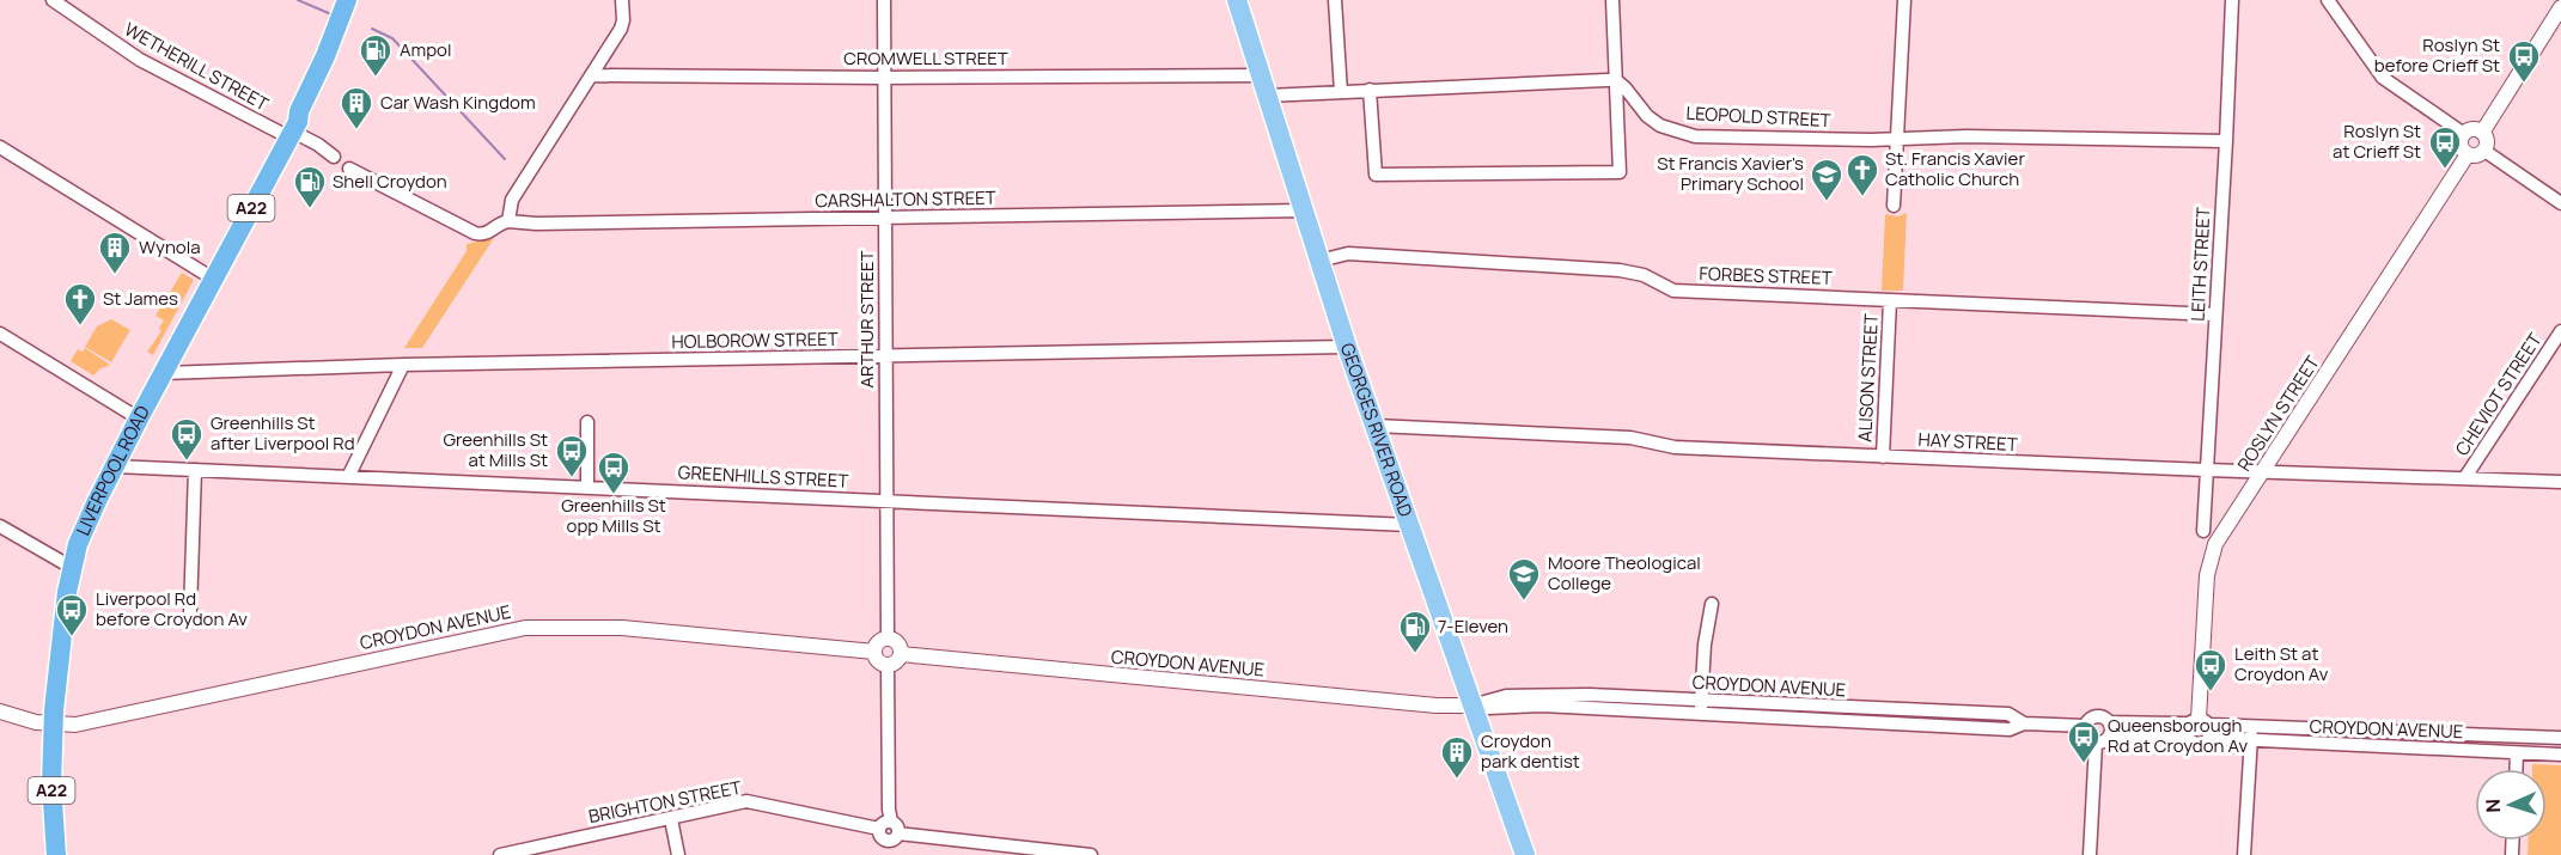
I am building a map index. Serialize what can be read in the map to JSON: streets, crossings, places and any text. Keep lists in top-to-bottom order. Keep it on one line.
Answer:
{"streets":{"highway":["A22","LIVERPOOL ROAD"],"main road":["GEORGES RIVER ROAD"],"street":["CROMWELL STREET","WETHERILL STREET","LEOPOLD STREET","CARSHALTON STREET","LEITH STREET","FORBES STREET","ARTHUR STREET","HOLBOROW STREET","ALISON STREET","CHEVIOT STREET","ROSLYN STREET","HAY STREET","GREENHILLS STREET","CROYDON AVENUE","BRIGHTON STREET"]},"crossings":[["CROMWELL STREET","ARTHUR STREET"],["CROMWELL STREET","GEORGES RIVER ROAD"],["WETHERILL STREET","LIVERPOOL ROAD"],["LEOPOLD STREET","LEITH STREET"],["CARSHALTON STREET","ARTHUR STREET"],["CARSHALTON STREET","GEORGES RIVER ROAD"],["LEITH STREET","FORBES STREET"],["LEITH STREET","HAY STREET"],["FORBES STREET","ALISON STREET"],["FORBES STREET","GEORGES RIVER ROAD"],["ARTHUR STREET","HOLBOROW STREET"],["ARTHUR STREET","GREENHILLS STREET"],["ARTHUR STREET","CROYDON AVENUE"],["HOLBOROW STREET","GEORGES RIVER ROAD"],["HOLBOROW STREET","LIVERPOOL ROAD"],["ALISON STREET","HAY STREET"],["CHEVIOT STREET","HAY STREET"],["ROSLYN STREET","HAY STREET"],["ROSLYN STREET","CROYDON AVENUE"],["GEORGES RIVER ROAD","HAY STREET"],["GEORGES RIVER ROAD","GREENHILLS STREET"],["GEORGES RIVER ROAD","CROYDON AVENUE"],["LIVERPOOL ROAD","GREENHILLS STREET"],["LIVERPOOL ROAD","CROYDON AVENUE"]],"places":{"fuel station":["Ampol","Shell Croydon","7-Eleven"],"bus stop":["Roslyn St before Crieff St","Roslyn St at Crieff St","Greenhills St after Liverpool Rd","Greenhills St at Mills St","Greenhills St opp Mills St","Liverpool Rd before Croydon Av","Leith St at Croydon Av","Queensborough Rd at Croydon Av"],"building":["Car Wash Kingdom","Wynola","Croydon park dentist"],"church":["St. Francis Xavier Catholic Church","St James"],"school or university":["St Francis Xavier's Primary School","Moore Theological College"]},"north":"left"}
